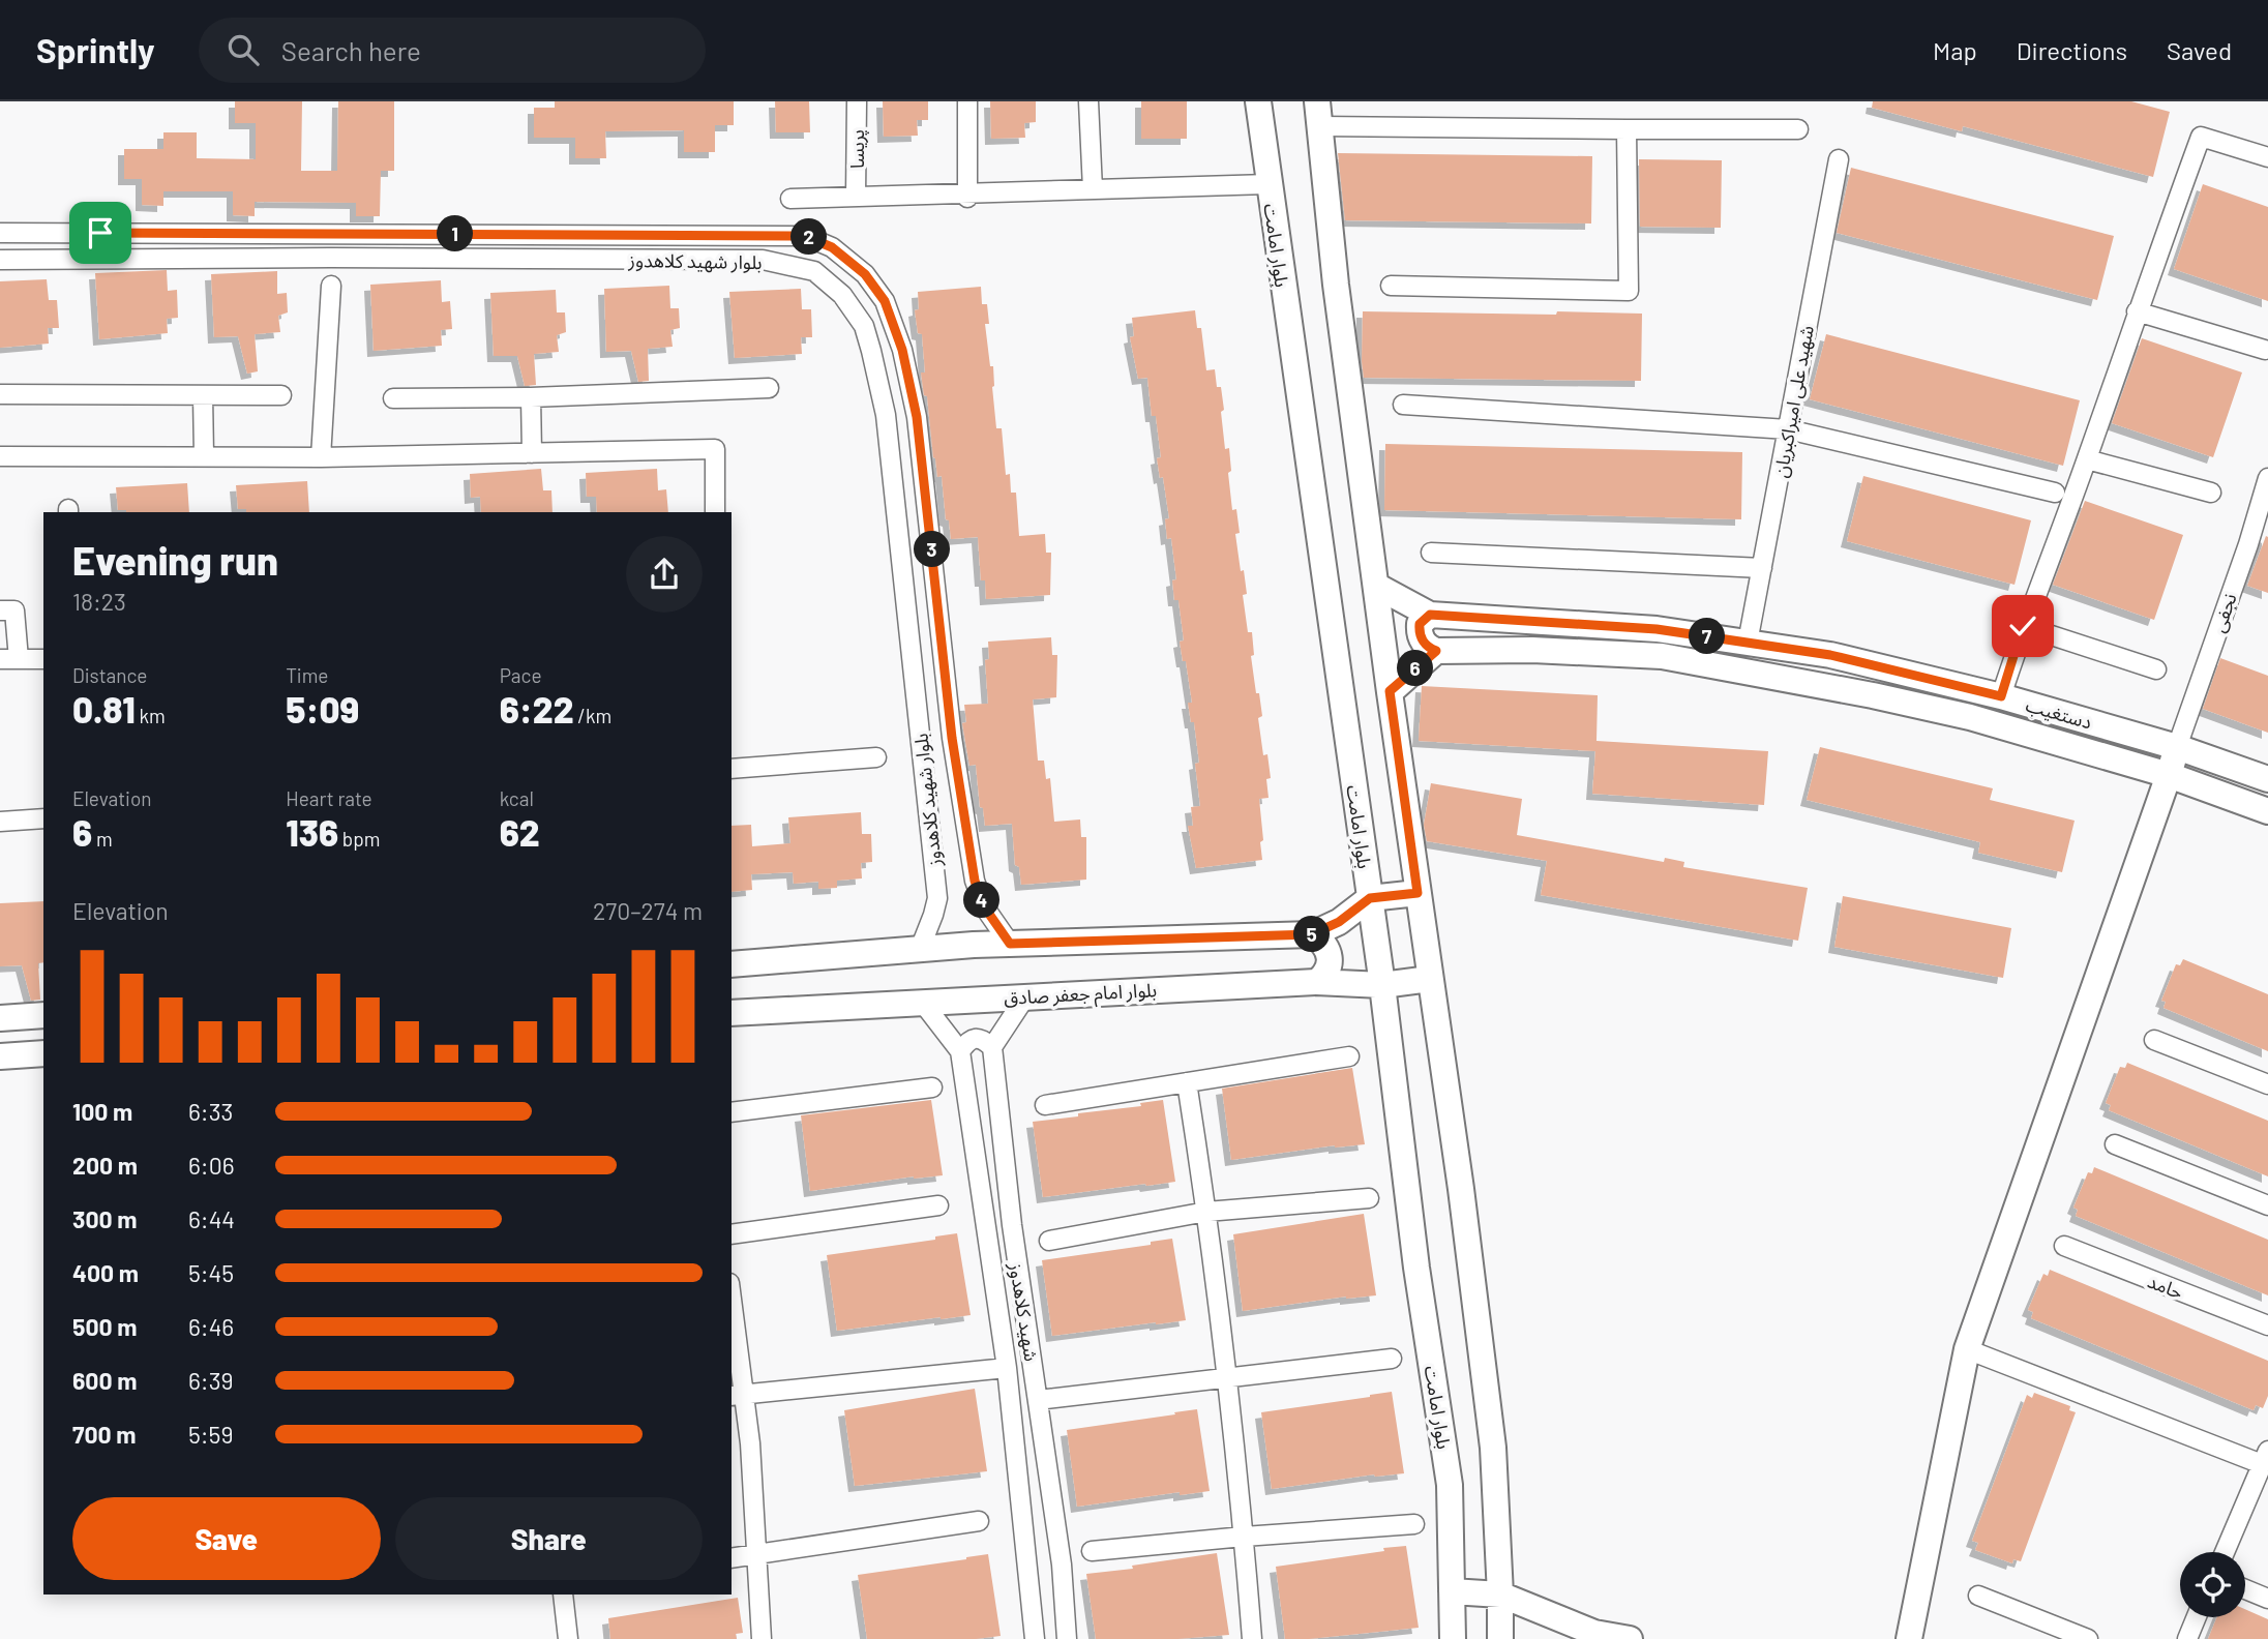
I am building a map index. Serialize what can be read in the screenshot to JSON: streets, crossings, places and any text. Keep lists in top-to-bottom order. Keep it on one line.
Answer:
{"streets":{"street":["پریسا","بلوار امامت","بلوار شهید کلاهدوز","شهید علی امیراکبریان","نجفی","دستغیب","بلوار امام جعفر صادق","حامد","شهید کلاهدوز"]},"crossings":[["بلوار امامت","بلوار امام جعفر صادق"],["شهید علی امیراکبریان","دستغیب"],["نجفی","دستغیب"],["بلوار امام جعفر صادق","شهید کلاهدوز"]],"page":{"header":"Sprintly","search":"Search here","nav":["Map","Directions","Saved"],"pins":["1","2","3","7","6","4","5"],"heading":["Evening run","18:23"],"stats":[["Distance","0.81 km"],["Time","5:09"],["Pace","6:22 /km"],["Elevation","6 m"],["Heart rate","136 bpm"],["kcal","62"]],"chart":["Elevation","270–274 m"],"list":[{"name":"100 m","note":"6:33"},{"name":"200 m","note":"6:06"},{"name":"300 m","note":"6:44"},{"name":"400 m","note":"5:45"},{"name":"500 m","note":"6:46"},{"name":"600 m","note":"6:39"},{"name":"700 m","note":"5:59"}],"buttons":["Save","Share"]}}
